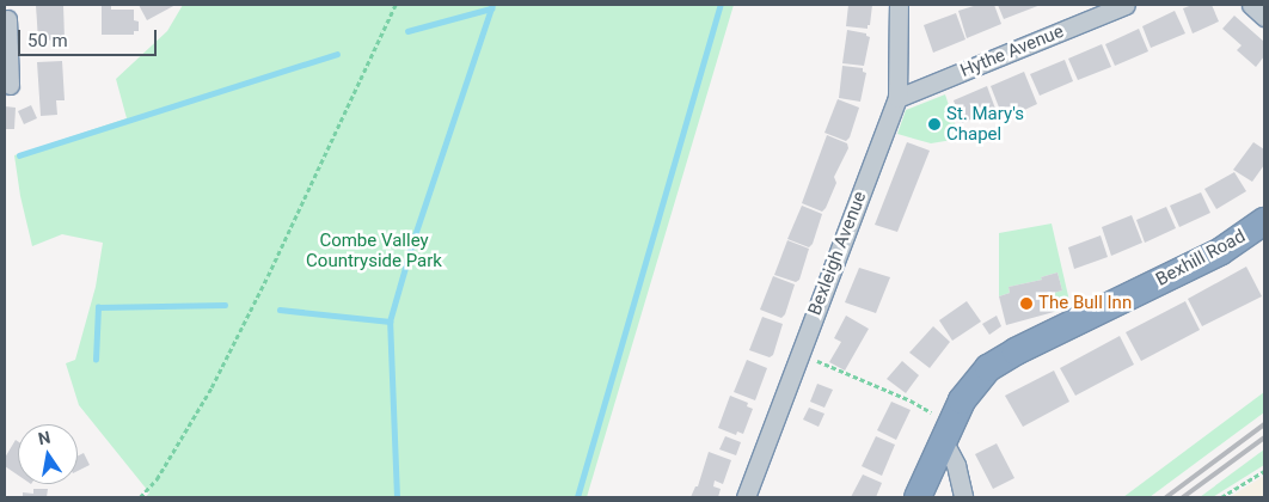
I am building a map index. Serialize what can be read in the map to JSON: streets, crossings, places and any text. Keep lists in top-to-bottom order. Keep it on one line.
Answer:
{"streets":{"highway":["Bexhill Road"],"street":["Hythe Avenue","Bexleigh Avenue"]},"crossings":[["Hythe Avenue","Bexleigh Avenue"]],"parks":["Combe Valley Countryside Park"],"places":["St. Mary's Chapel","The Bull Inn"],"scale_bar":"50 m","north":"top"}
